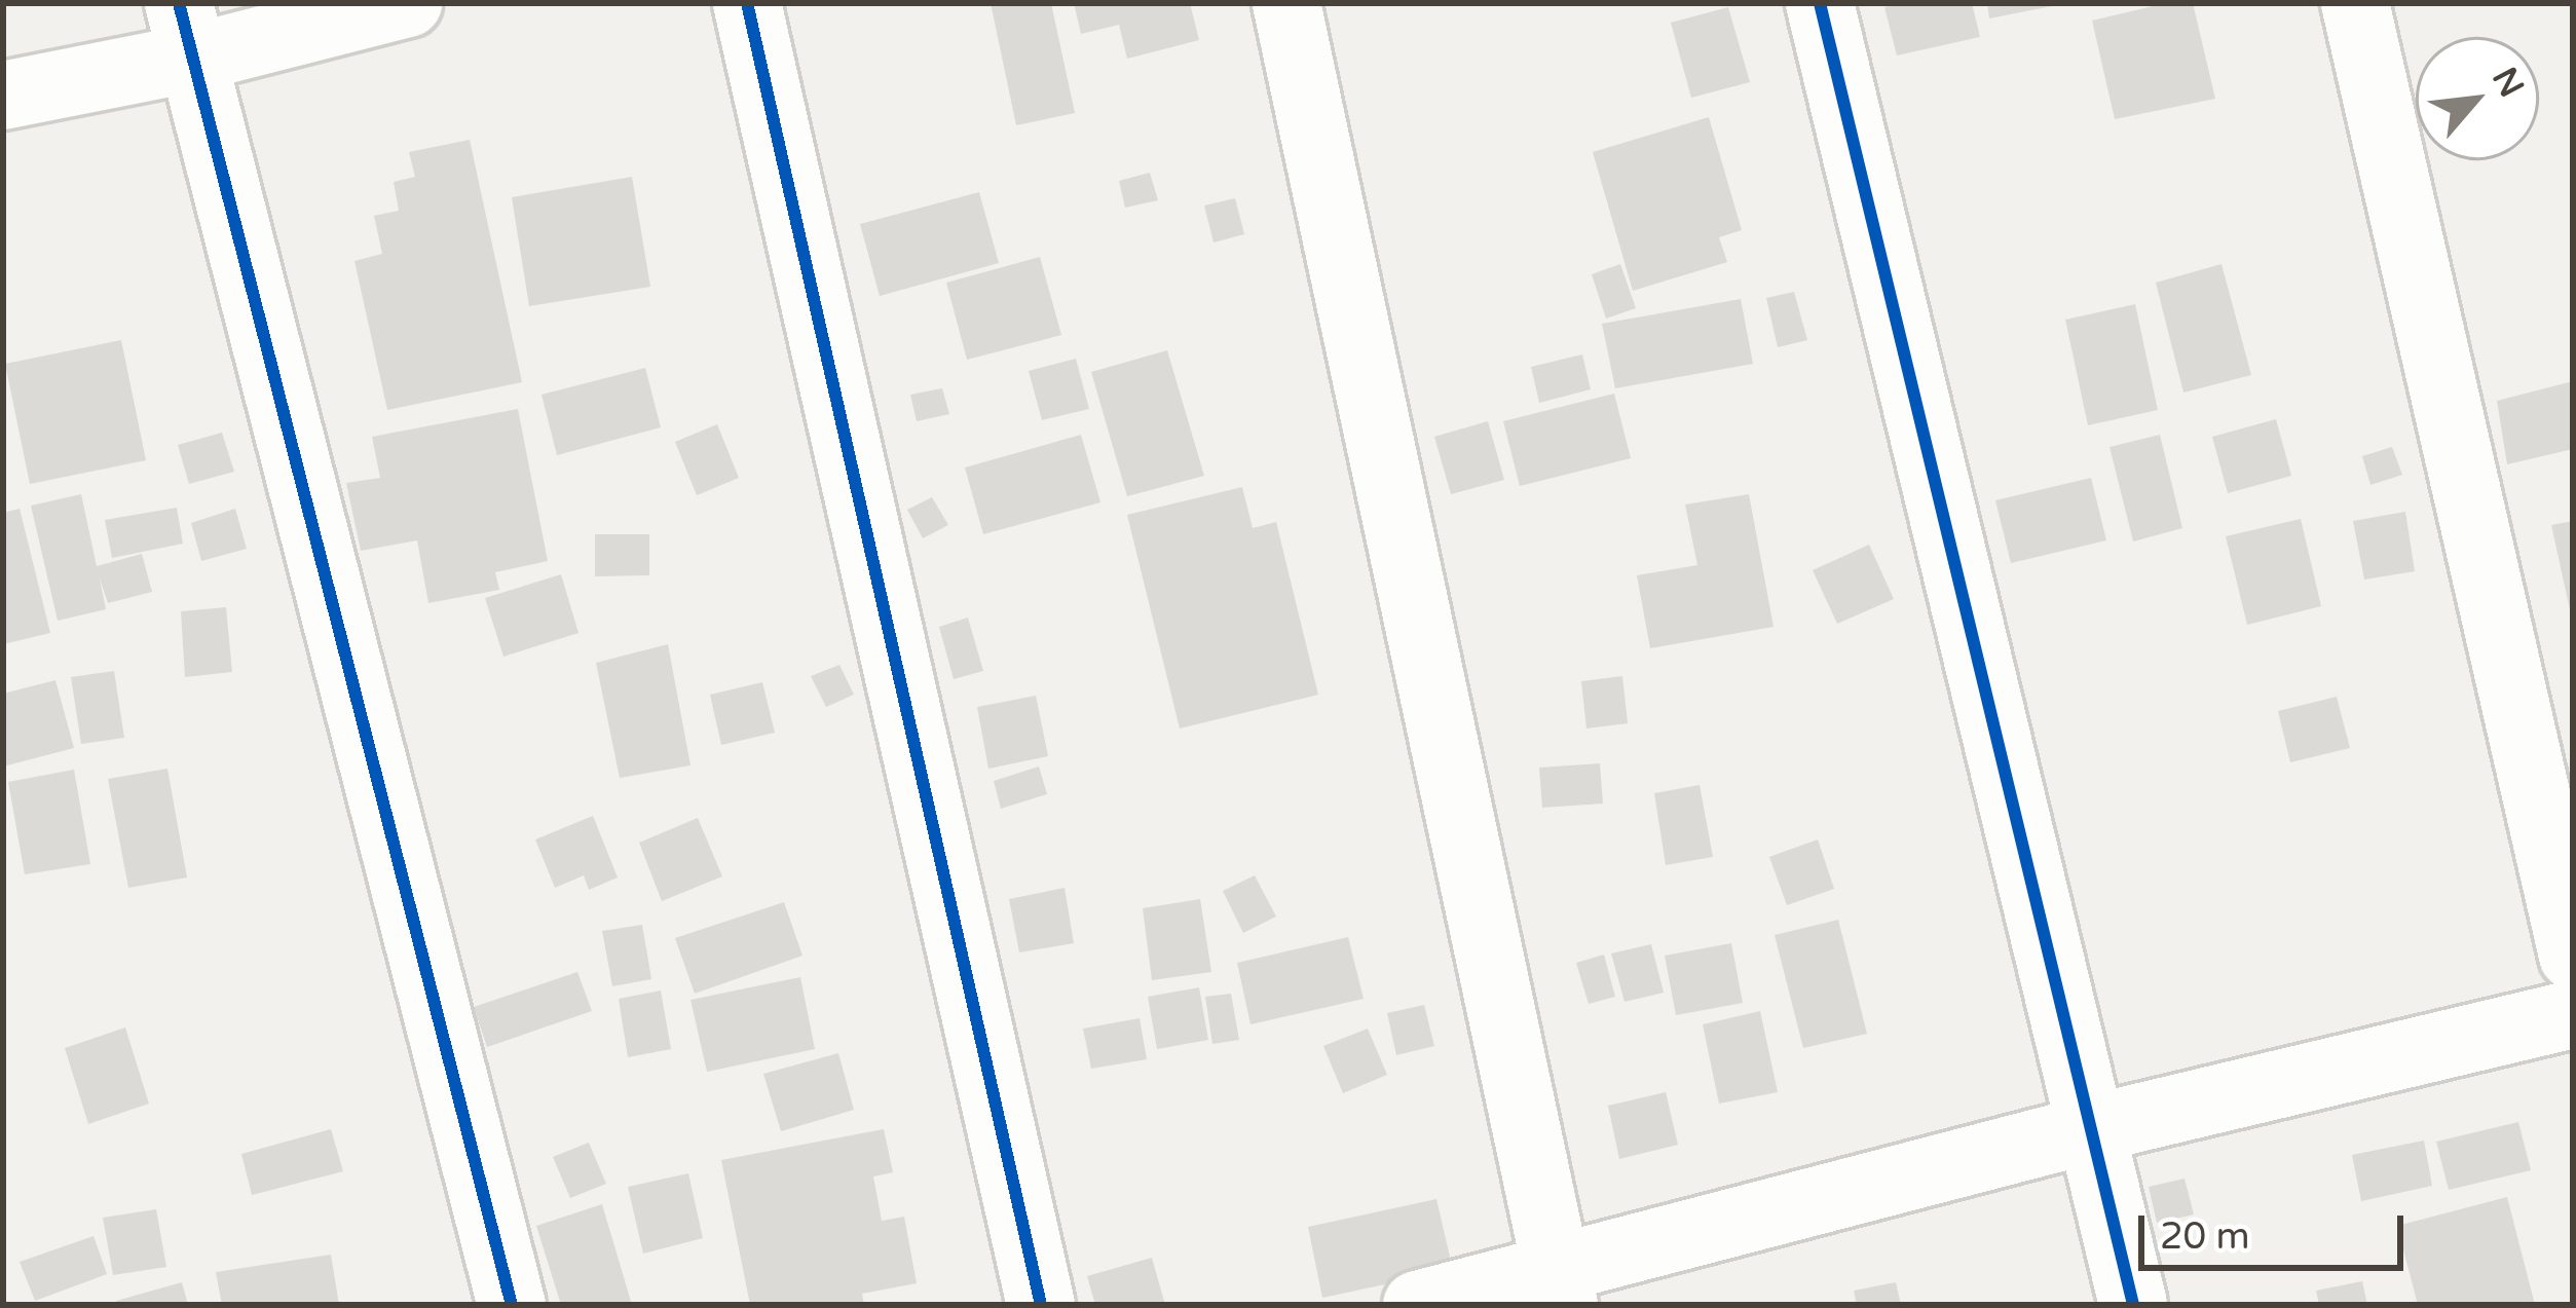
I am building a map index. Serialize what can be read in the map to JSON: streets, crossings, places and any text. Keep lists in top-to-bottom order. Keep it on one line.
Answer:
{"scale_bar":"20 m","north":"top right"}
